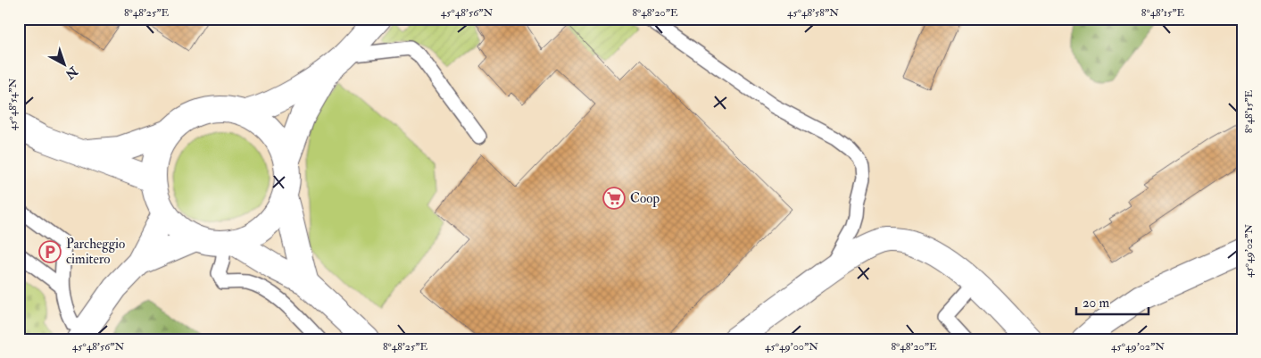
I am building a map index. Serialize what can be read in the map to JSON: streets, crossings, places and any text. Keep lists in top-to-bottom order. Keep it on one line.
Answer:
{"places":{"supermarket":["Coop"],"parking":["Parcheggio cimitero"]},"scale_bar":"20 m","north":"bottom right","coordinates":["8°48'25\"E","45°48'56\"N","8°48'20\"E","45°48'58\"N","8°48'15\"E","45°48'54\"N","45°49'02\"N","45°49'00\"N"]}
